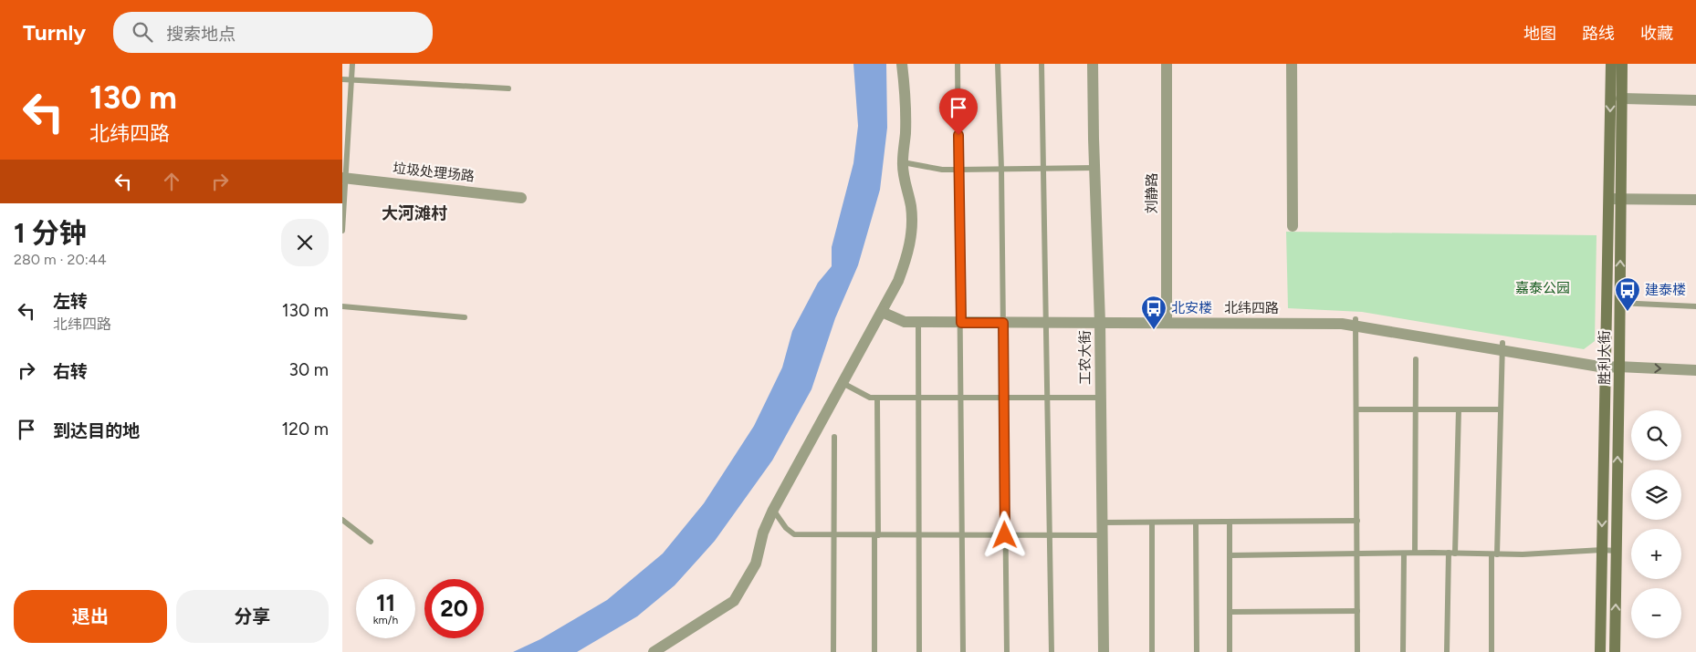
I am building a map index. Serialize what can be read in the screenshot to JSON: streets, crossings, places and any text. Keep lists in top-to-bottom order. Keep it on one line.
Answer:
{"streets":{"main road":["胜利大街"],"street":["垃圾处理场路","刘静路","北纬四路","工农大街"]},"crossings":[["刘静路","北纬四路"],["北纬四路","工农大街"],["北纬四路","胜利大街"]],"districts":["大河滩村"],"parks":["嘉泰公园"],"places":{"bus stop":["建泰楼","北安楼"]},"page":{"header":"Turnly","search":"搜索地点","nav":["地图","路线","收藏"],"turn":["130 m","北纬四路"],"heading":["1 分钟","280 m · 20:44"],"list":[{"name":"左转","note":"北纬四路","value":"130 m"},{"name":"右转","value":"30 m"},{"name":"到达目的地","value":"120 m"}],"map_buttons":["+","−"],"speed":"11 km/h","limit":"20","buttons":["退出","分享"]}}
